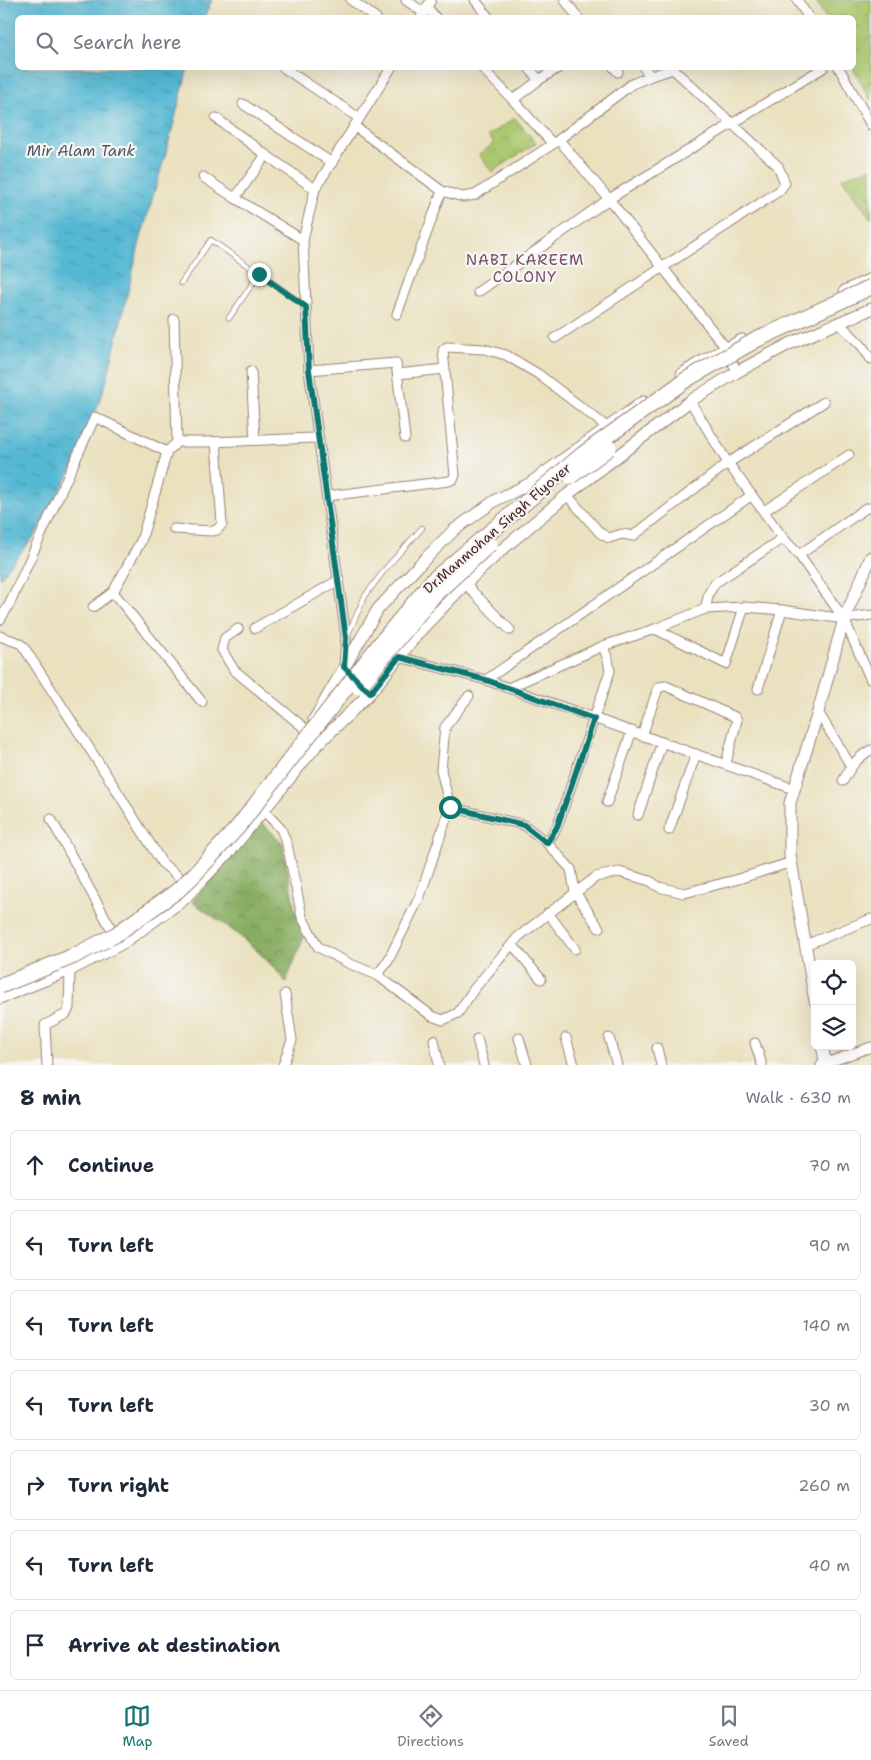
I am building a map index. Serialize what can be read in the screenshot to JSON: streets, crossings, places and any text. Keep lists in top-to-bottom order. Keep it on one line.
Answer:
{"streets":{"highway":["Dr.Manmohan Singh Flyover"]},"districts":["NABI KAREEM COLONY"],"water":["Mir Alam Tank"],"page":{"search":"Search here","heading":["8 min","Walk · 630 m"],"list":[["Continue","70 m"],["Turn left","90 m"],["Turn left","140 m"],["Turn left","30 m"],["Turn right","260 m"],["Turn left","40 m"],"Arrive at destination"],"nav":["Map","Directions","Saved"]}}
